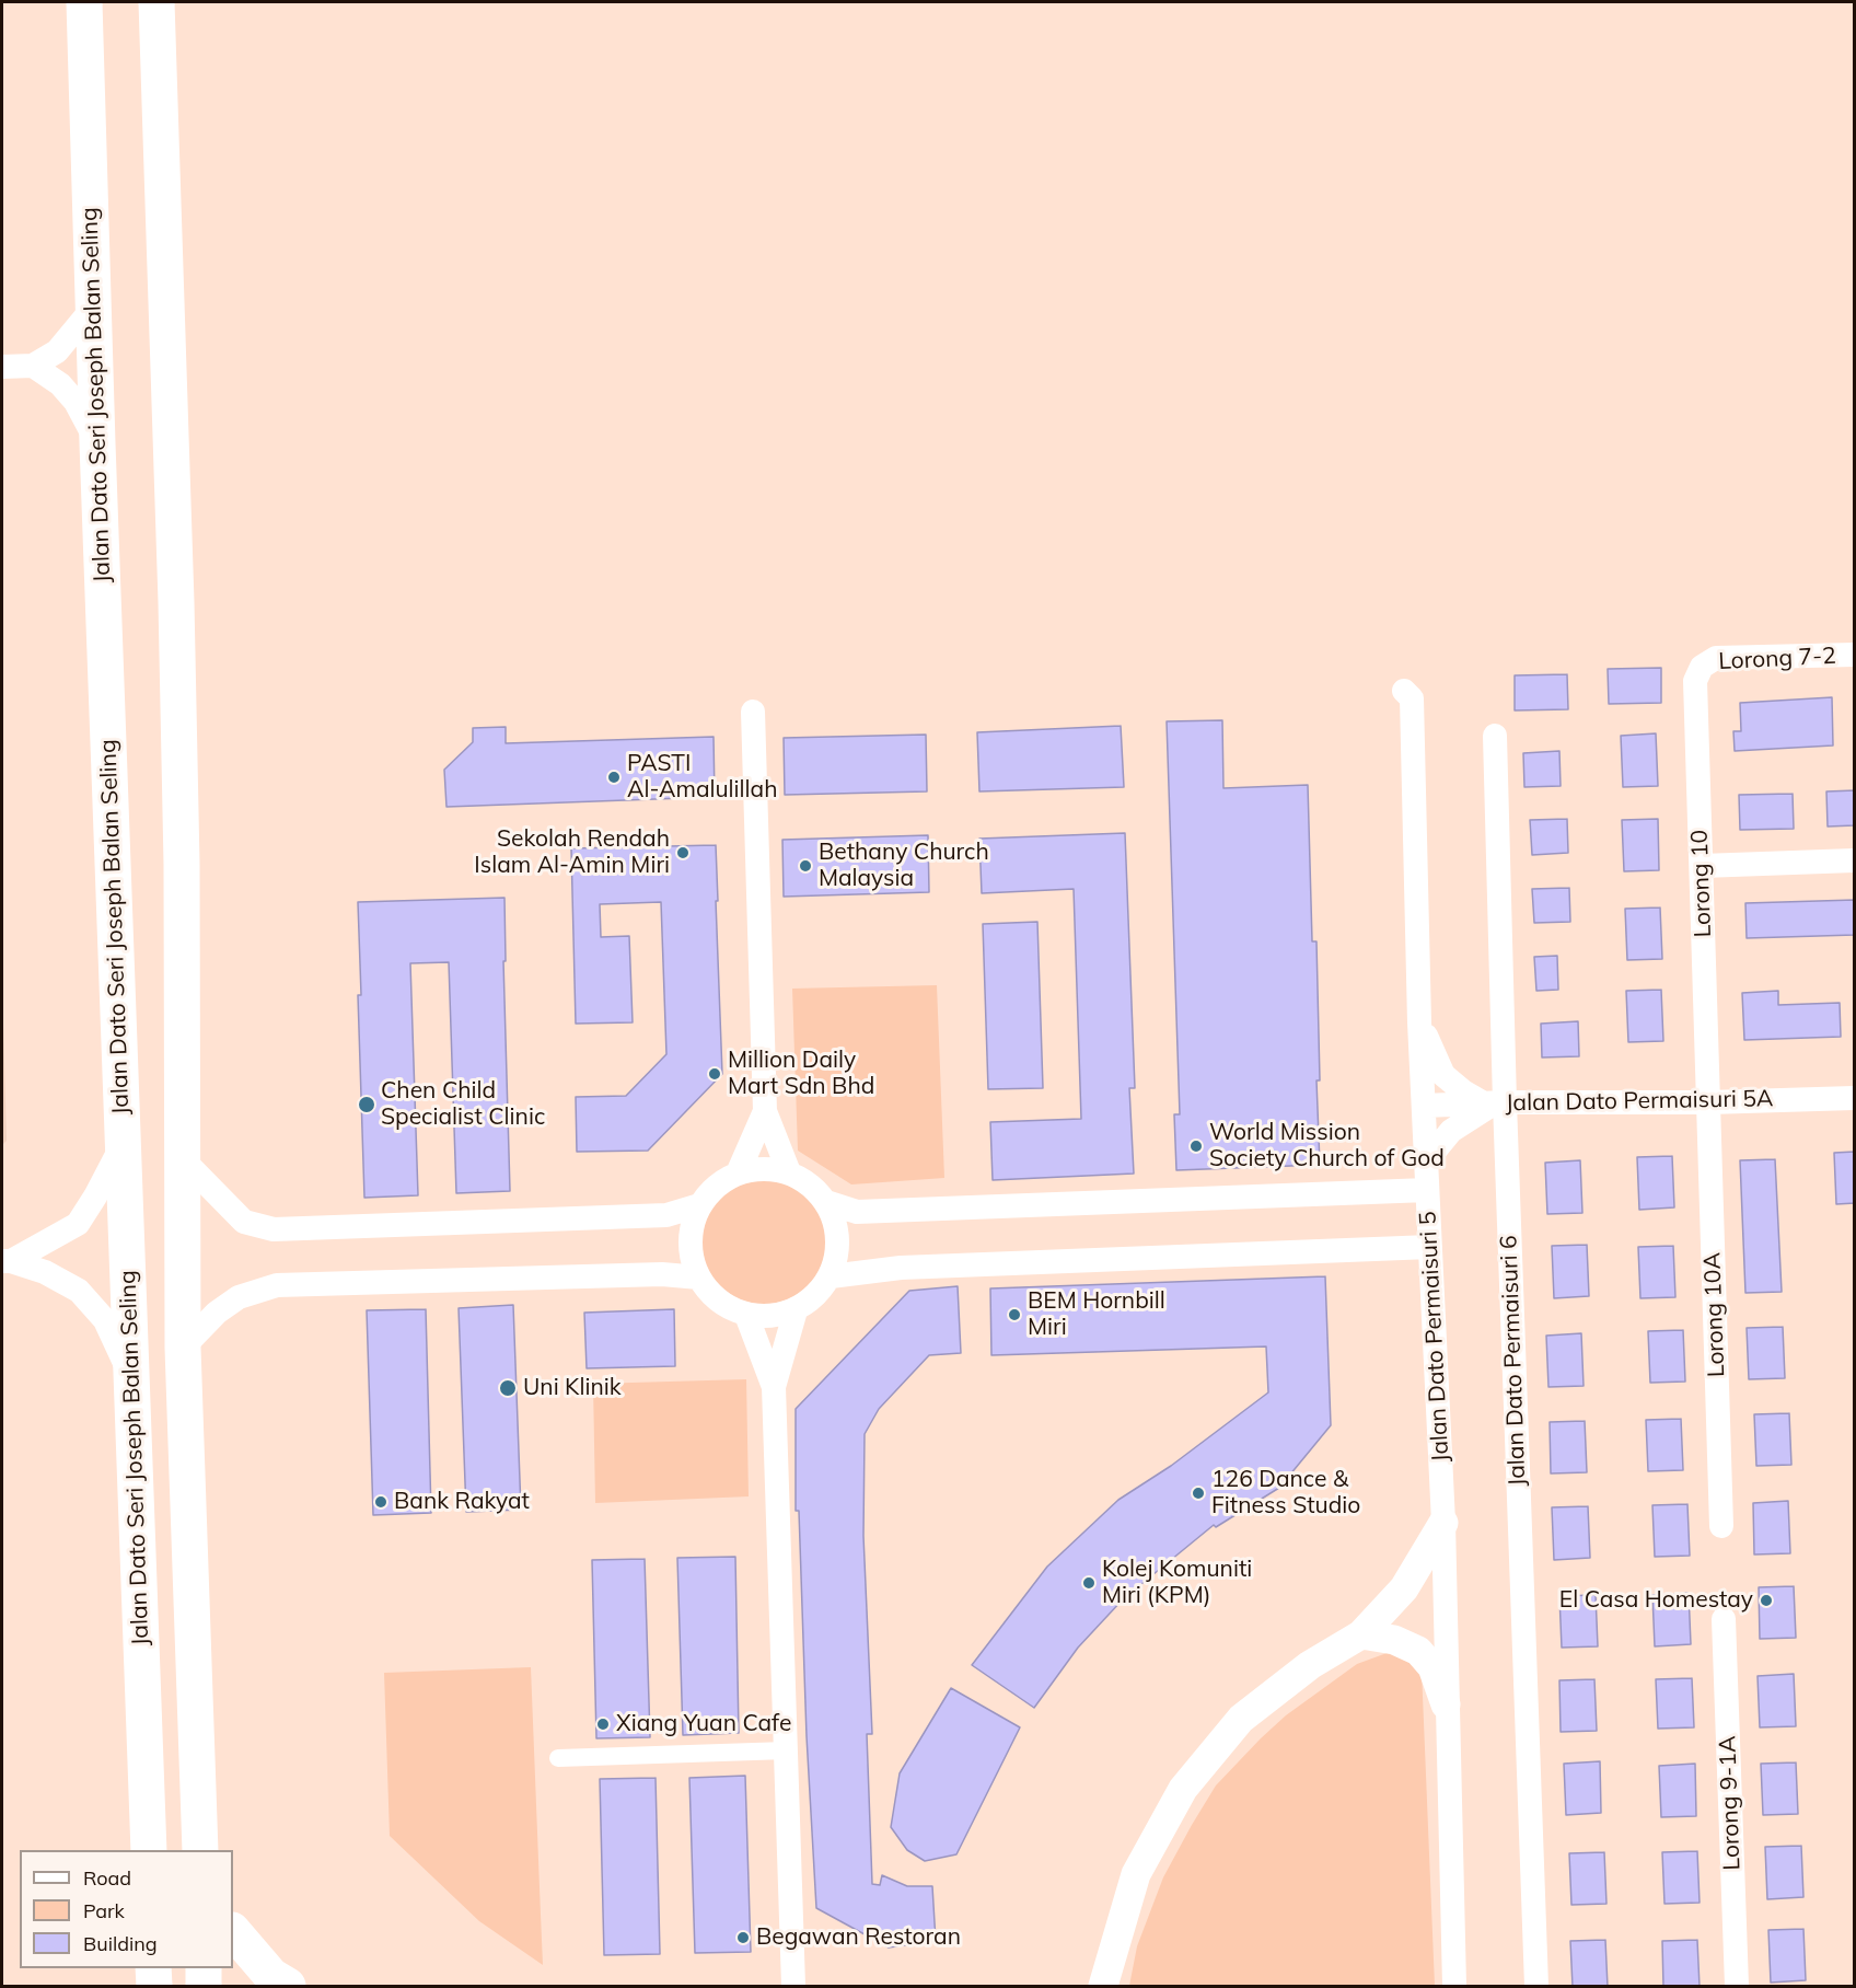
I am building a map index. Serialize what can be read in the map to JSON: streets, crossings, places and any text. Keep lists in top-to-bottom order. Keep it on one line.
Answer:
{"streets":{"main road":["Jalan Dato Seri Joseph Balan Seling"],"street":["Lorong 7-2","Lorong 10","Jalan Dato Permaisuri 5A","Lorong 10A","Jalan Dato Permaisuri 5","Jalan Dato Permaisuri 6","Lorong 9-1A"]},"crossings":[["Lorong 7-2","Lorong 10"],["Lorong 10","Jalan Dato Permaisuri 5A"],["Lorong 10","Lorong 10A"],["Jalan Dato Permaisuri 5A","Lorong 10A"],["Jalan Dato Permaisuri 5A","Jalan Dato Permaisuri 5"],["Jalan Dato Permaisuri 5A","Jalan Dato Permaisuri 6"]],"places":["PASTI Al-Amalulillah","Sekolah Rendah Islam Al-Amin Miri","Bethany Church Malaysia","Million Daily Mart Sdn Bhd","Chen Child Specialist Clinic","World Mission Society Church of God","BEM Hornbill Miri","Uni Klinik","126 Dance & Fitness Studio","Bank Rakyat","Kolej Komuniti Miri (KPM)","El Casa Homestay","Xiang Yuan Cafe","Begawan Restoran"],"legend":["Road","Park","Building"]}
